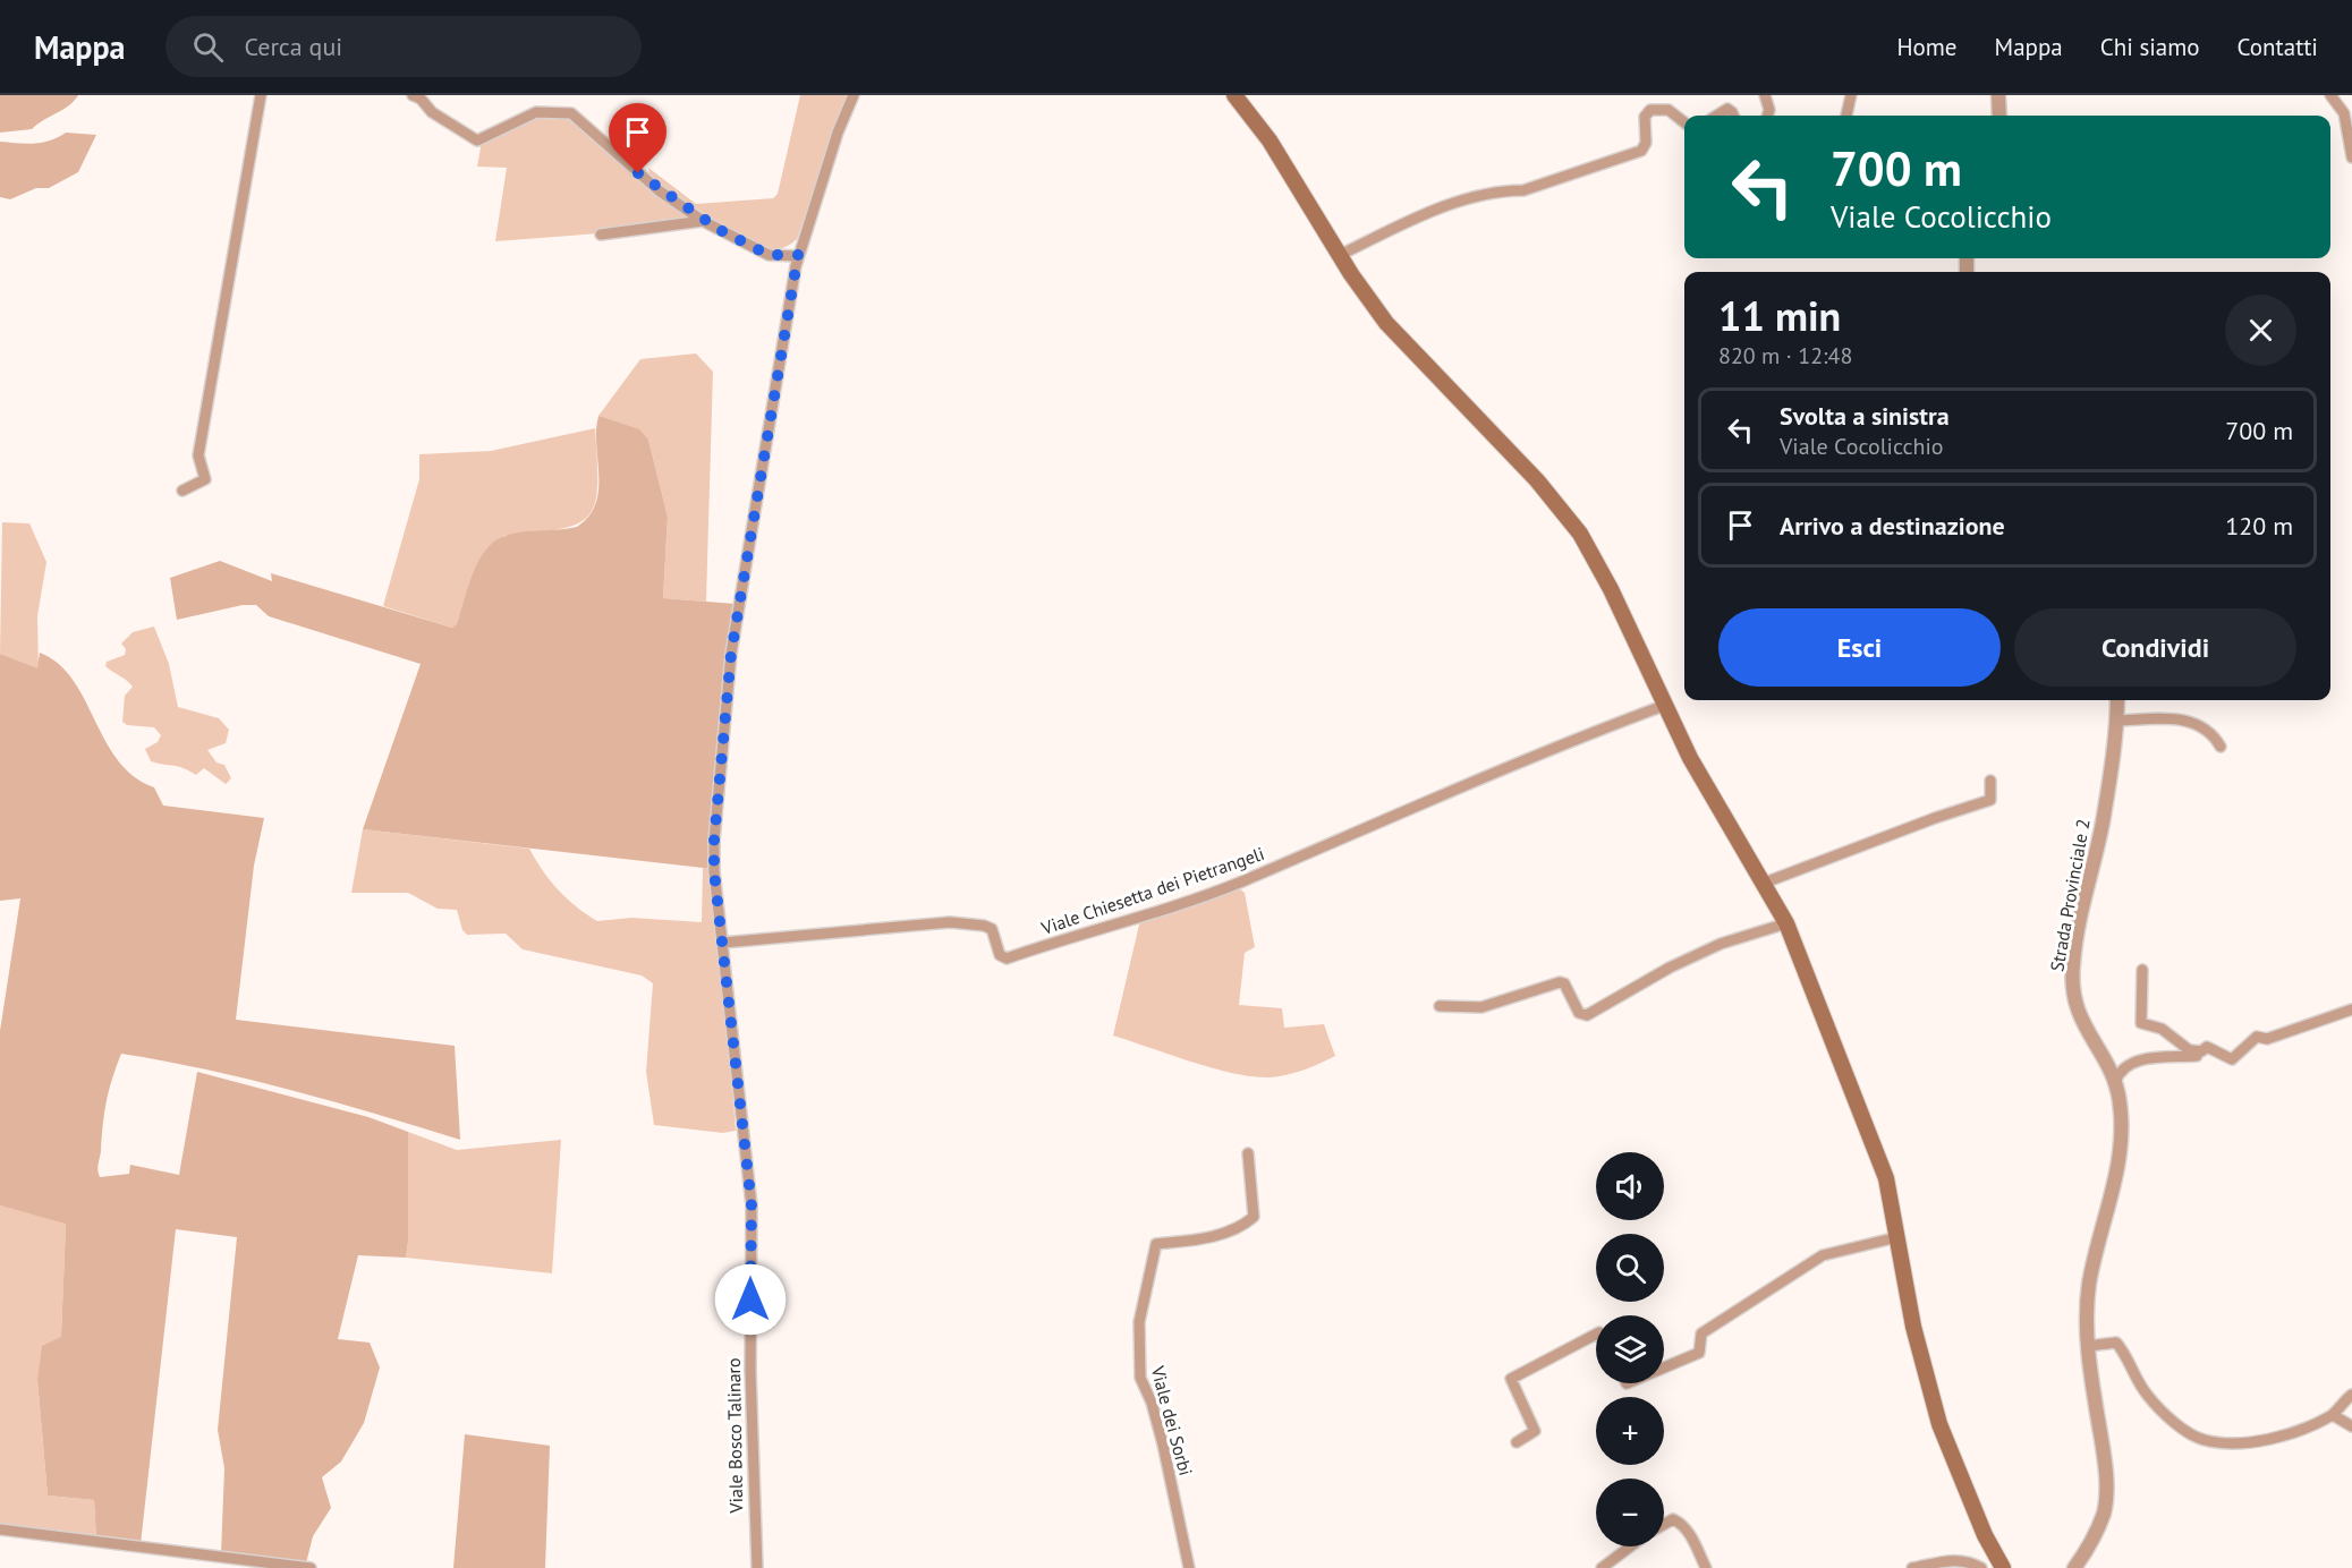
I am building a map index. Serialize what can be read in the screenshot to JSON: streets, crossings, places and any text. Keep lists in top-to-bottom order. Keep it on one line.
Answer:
{"streets":{"street":["Viale Chiesetta dei Pietrangeli","Strada Provinciale 2","Viale dei Sorbi","Viale Bosco Talinaro"]},"crossings":[["Viale Chiesetta dei Pietrangeli","Viale Bosco Talinaro"]],"page":{"header":"Mappa","search":"Cerca qui","nav":["Home","Mappa","Chi siamo","Contatti"],"turn":["700 m","Viale Cocolicchio"],"heading":["11 min","820 m · 12:48"],"list":[{"name":"Svolta a sinistra","note":"Viale Cocolicchio","value":"700 m"},{"name":"Arrivo a destinazione","value":"120 m"}],"buttons":["Esci","Condividi"],"map_buttons":["+","−"]}}
